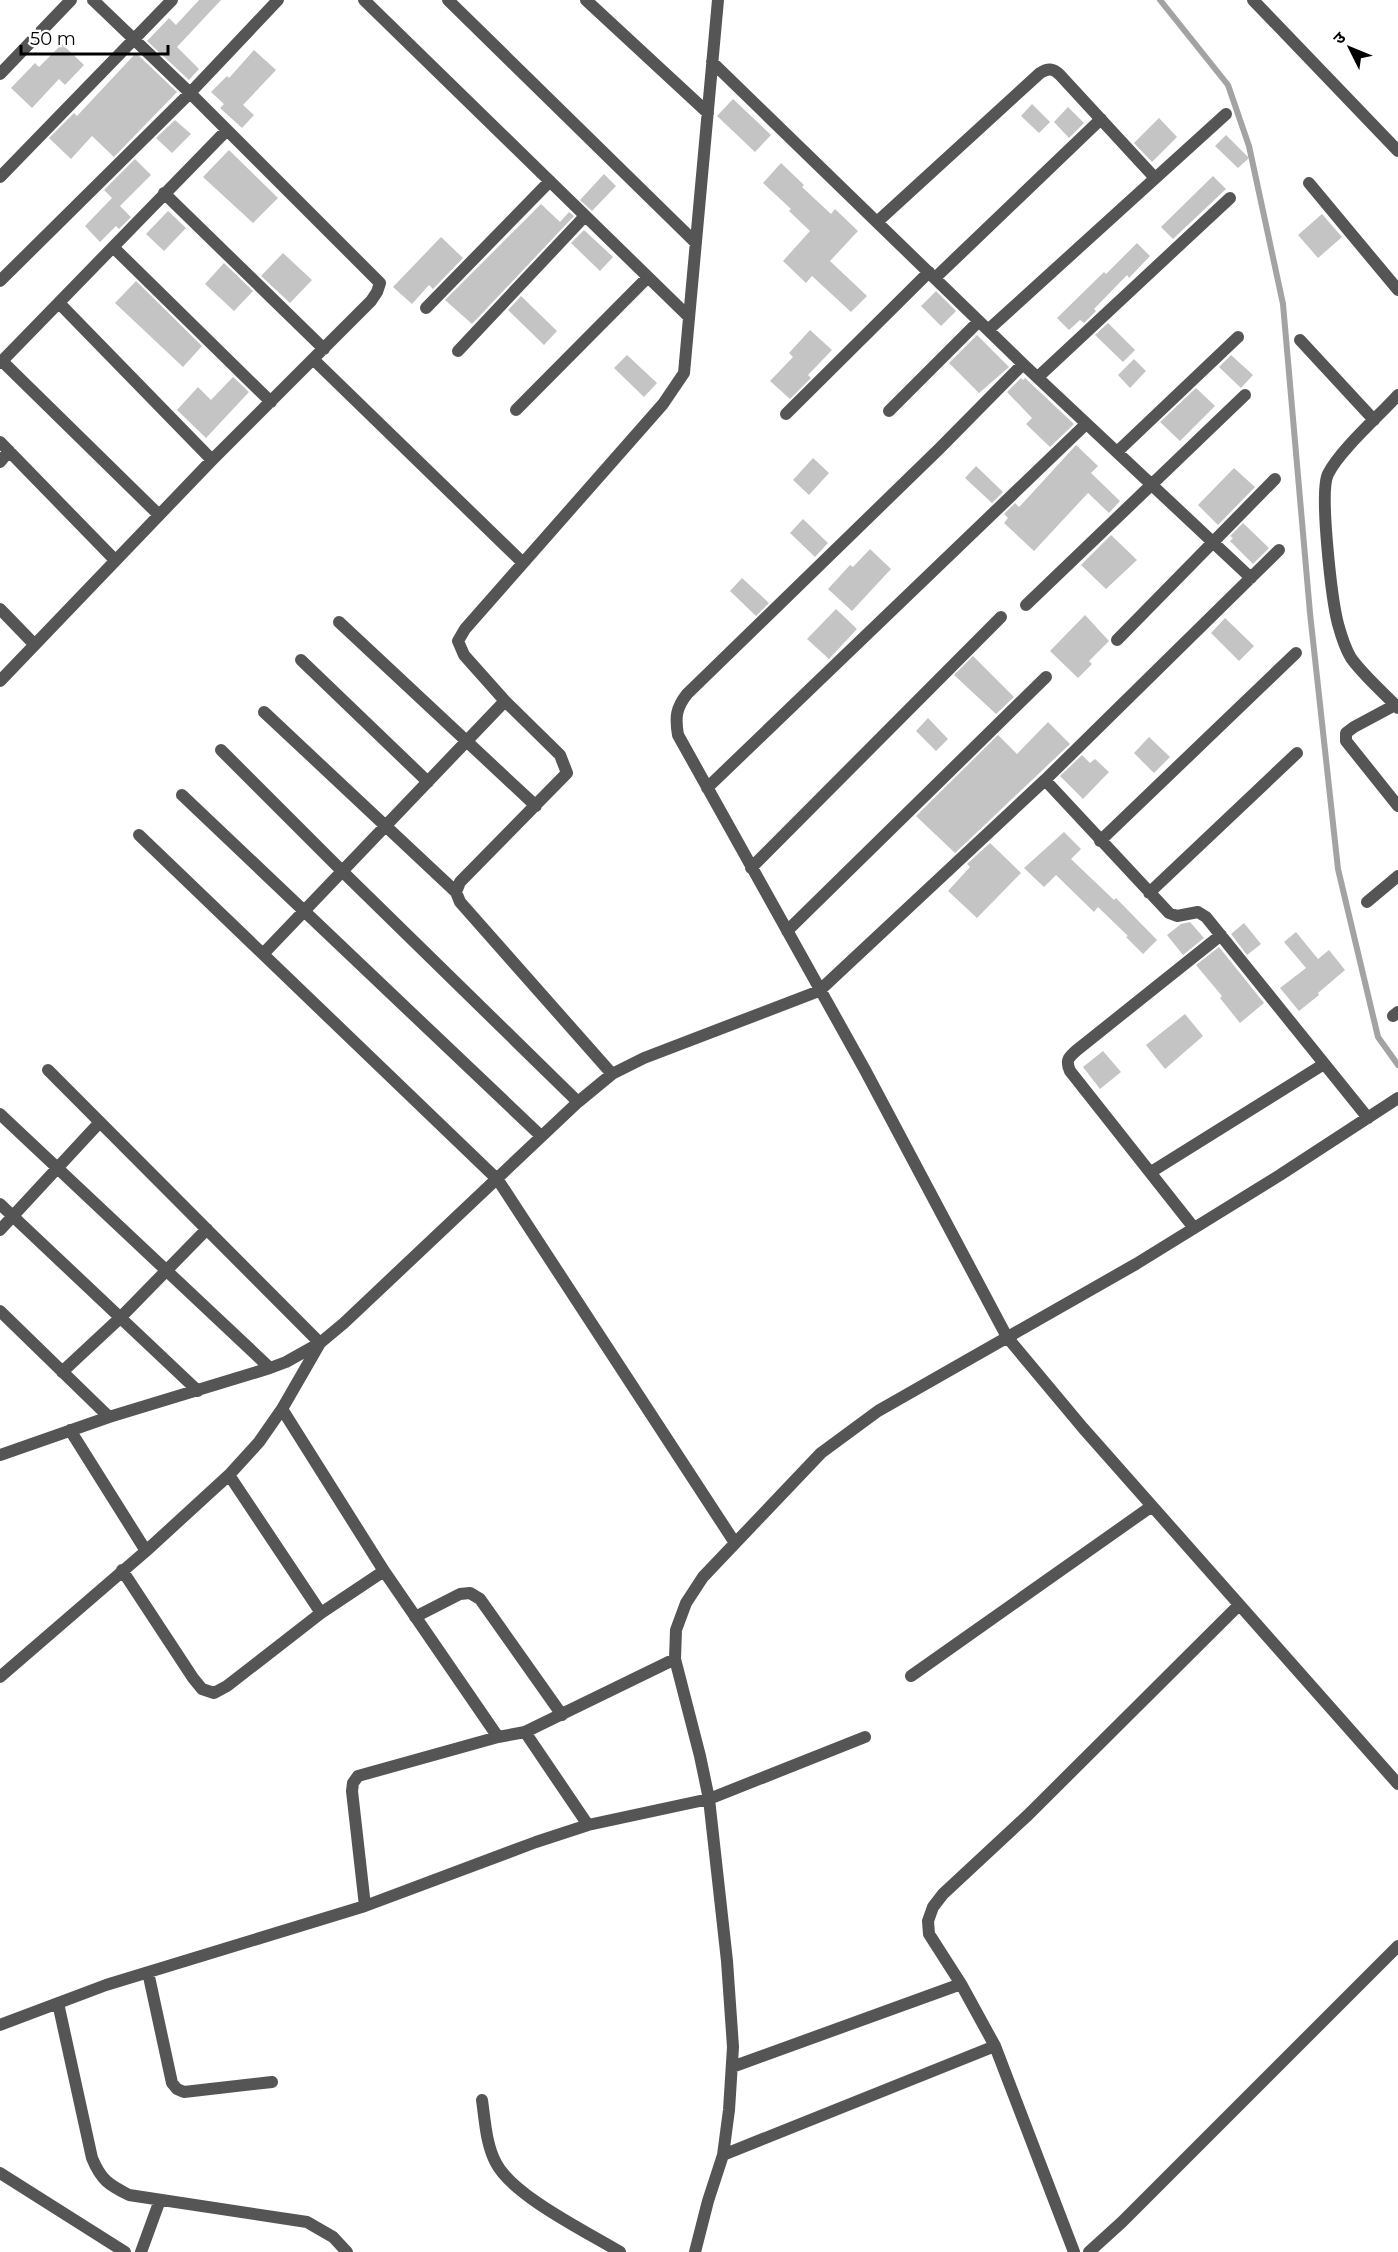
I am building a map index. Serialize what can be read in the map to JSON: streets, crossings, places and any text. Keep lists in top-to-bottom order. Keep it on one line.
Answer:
{"scale_bar":"50 m","north":"top left"}
